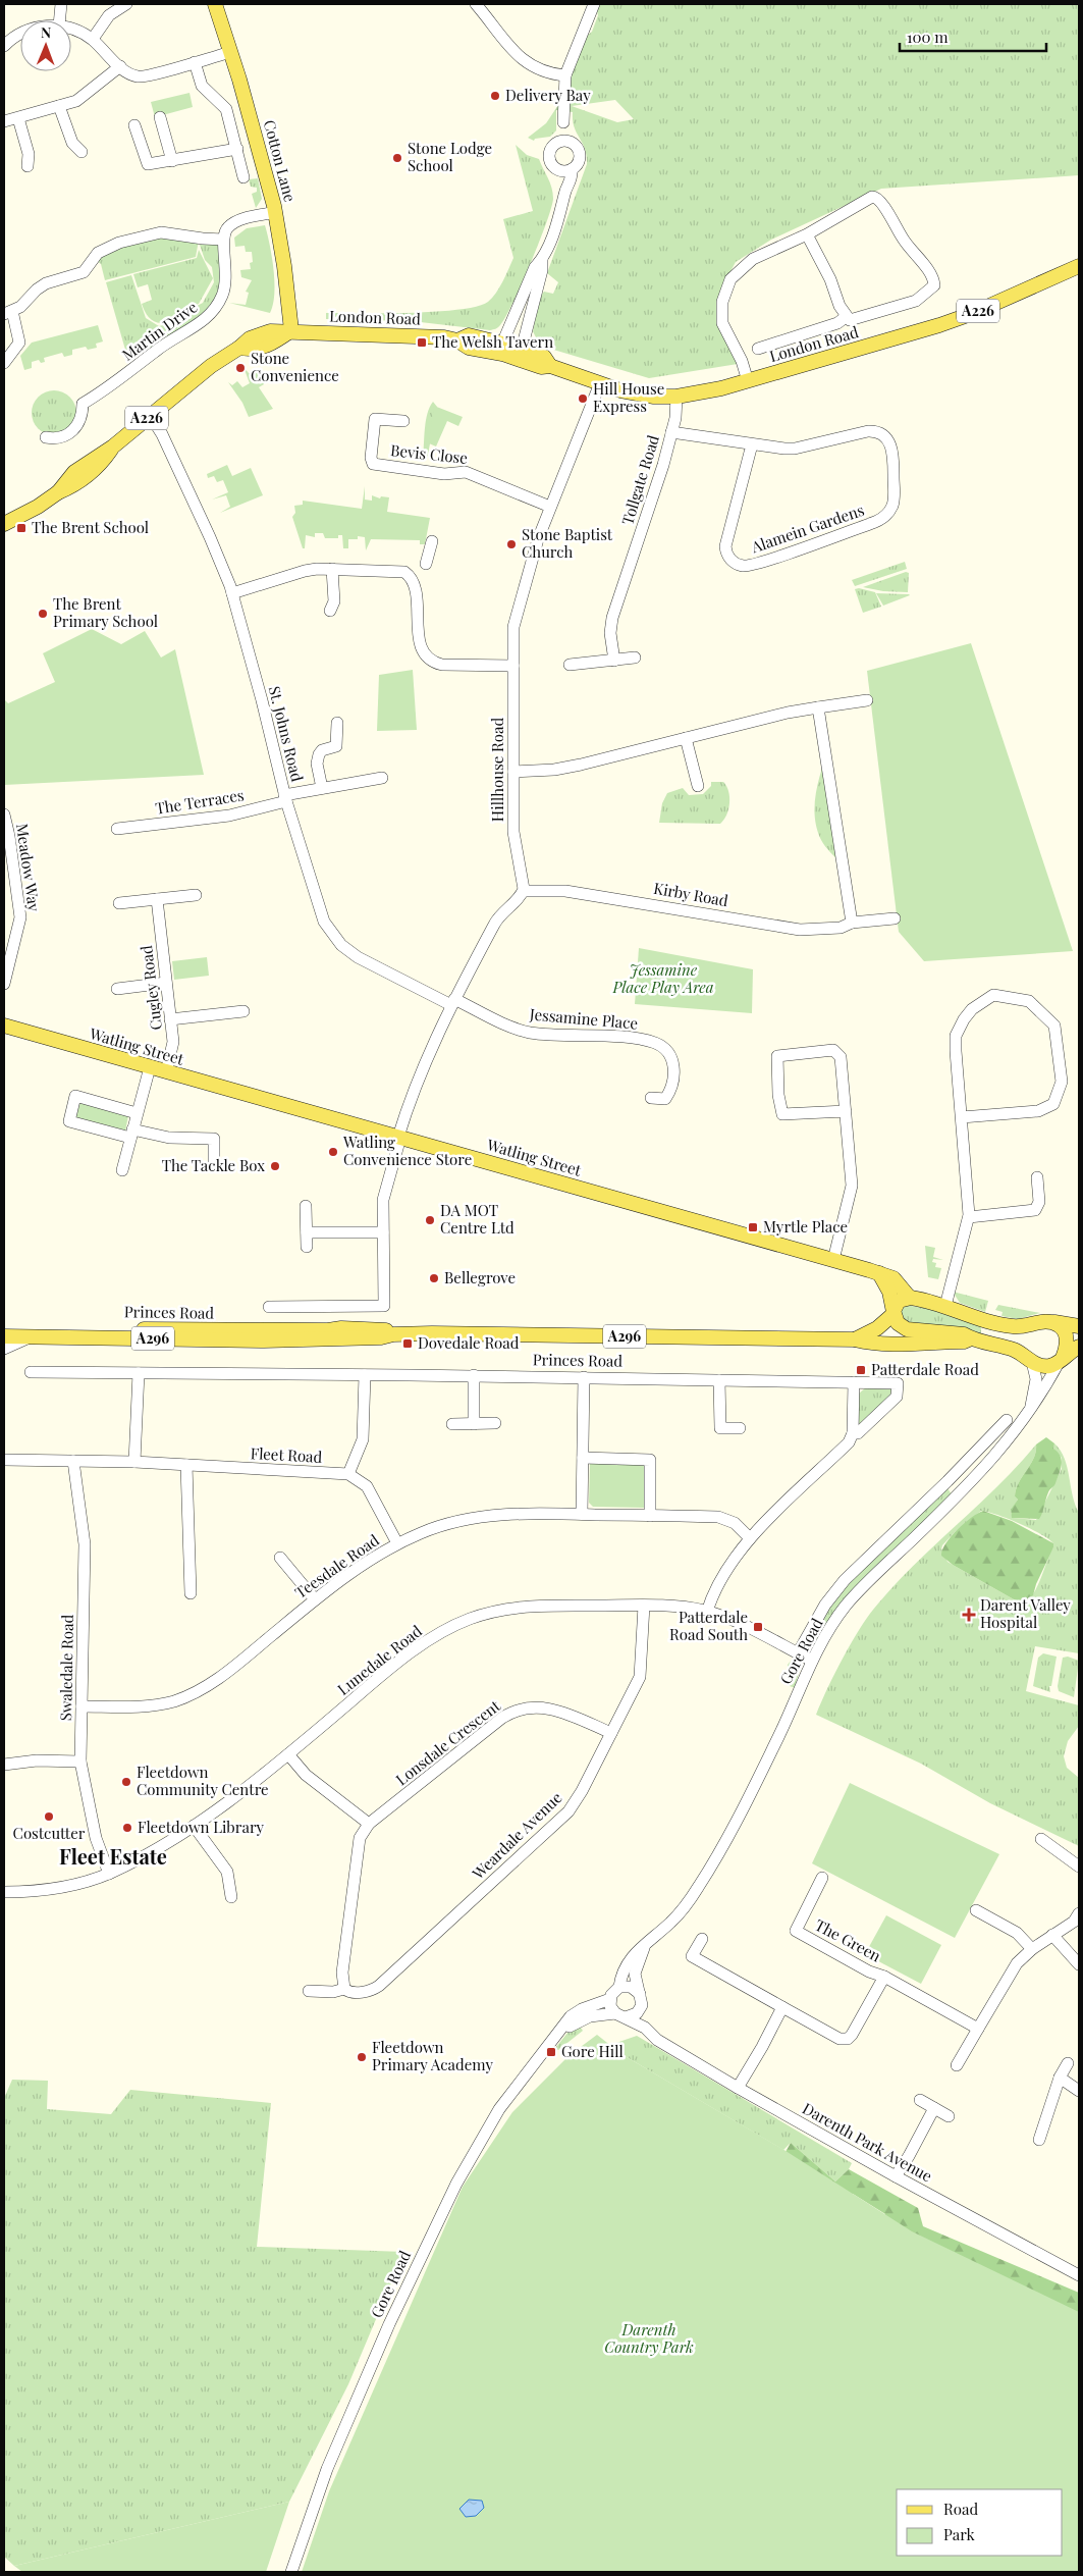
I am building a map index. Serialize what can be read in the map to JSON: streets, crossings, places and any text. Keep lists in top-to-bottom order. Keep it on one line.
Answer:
{"streets":{"main road":["Cotton Lane","A226","London Road","Watling Street","Princes Road","A296"],"street":["Martin Drive","Bevis Close","Tollgate Road","Alamein Gardens","St. Johns Road","Hillhouse Road","The Terraces","Meadow Way","Kirby Road","Cugley Road","Jessamine Place","Fleet Road","Teesdale Road","Gore Road","Lunedale Road","Swaledale Road","Lonsdale Crescent","Weardale Avenue","The Green","Darenth Park Avenue"]},"crossings":[["Cotton Lane","A226"],["Cotton Lane","London Road"],["A226","London Road"],["A226","St. Johns Road"],["London Road","Tollgate Road"],["London Road","Hillhouse Road"],["Bevis Close","Hillhouse Road"],["Tollgate Road","Alamein Gardens"],["St. Johns Road","The Terraces"],["St. Johns Road","Jessamine Place"],["Hillhouse Road","Kirby Road"],["Cugley Road","Watling Street"],["Watling Street","Princes Road"],["Fleet Road","Swaledale Road"],["Teesdale Road","Swaledale Road"],["Gore Road","Lunedale Road"],["Gore Road","Darenth Park Avenue"],["Lunedale Road","Swaledale Road"],["Lunedale Road","Weardale Avenue"],["Lonsdale Crescent","Weardale Avenue"]],"districts":["Fleet Estate"],"parks":["Jessamine Place Play Area","Darenth Country Park"],"places":{"other":["Delivery Bay","Stone Lodge School","Stone Convenience","Hill House Express","Stone Baptist Church","The Brent Primary School","Watling Convenience Store","The Tackle Box","DA MOT Centre Ltd","Bellegrove","Fleetdown Community Centre","Costcutter","Fleetdown Library","Fleetdown Primary Academy"],"transit":["The Welsh Tavern","The Brent School","Myrtle Place","Dovedale Road","Patterdale Road","Patterdale Road South","Gore Hill"],"health":["Darent Valley Hospital"]},"legend":["Road","Park"],"scale_bar":"100 m","north":"top"}
